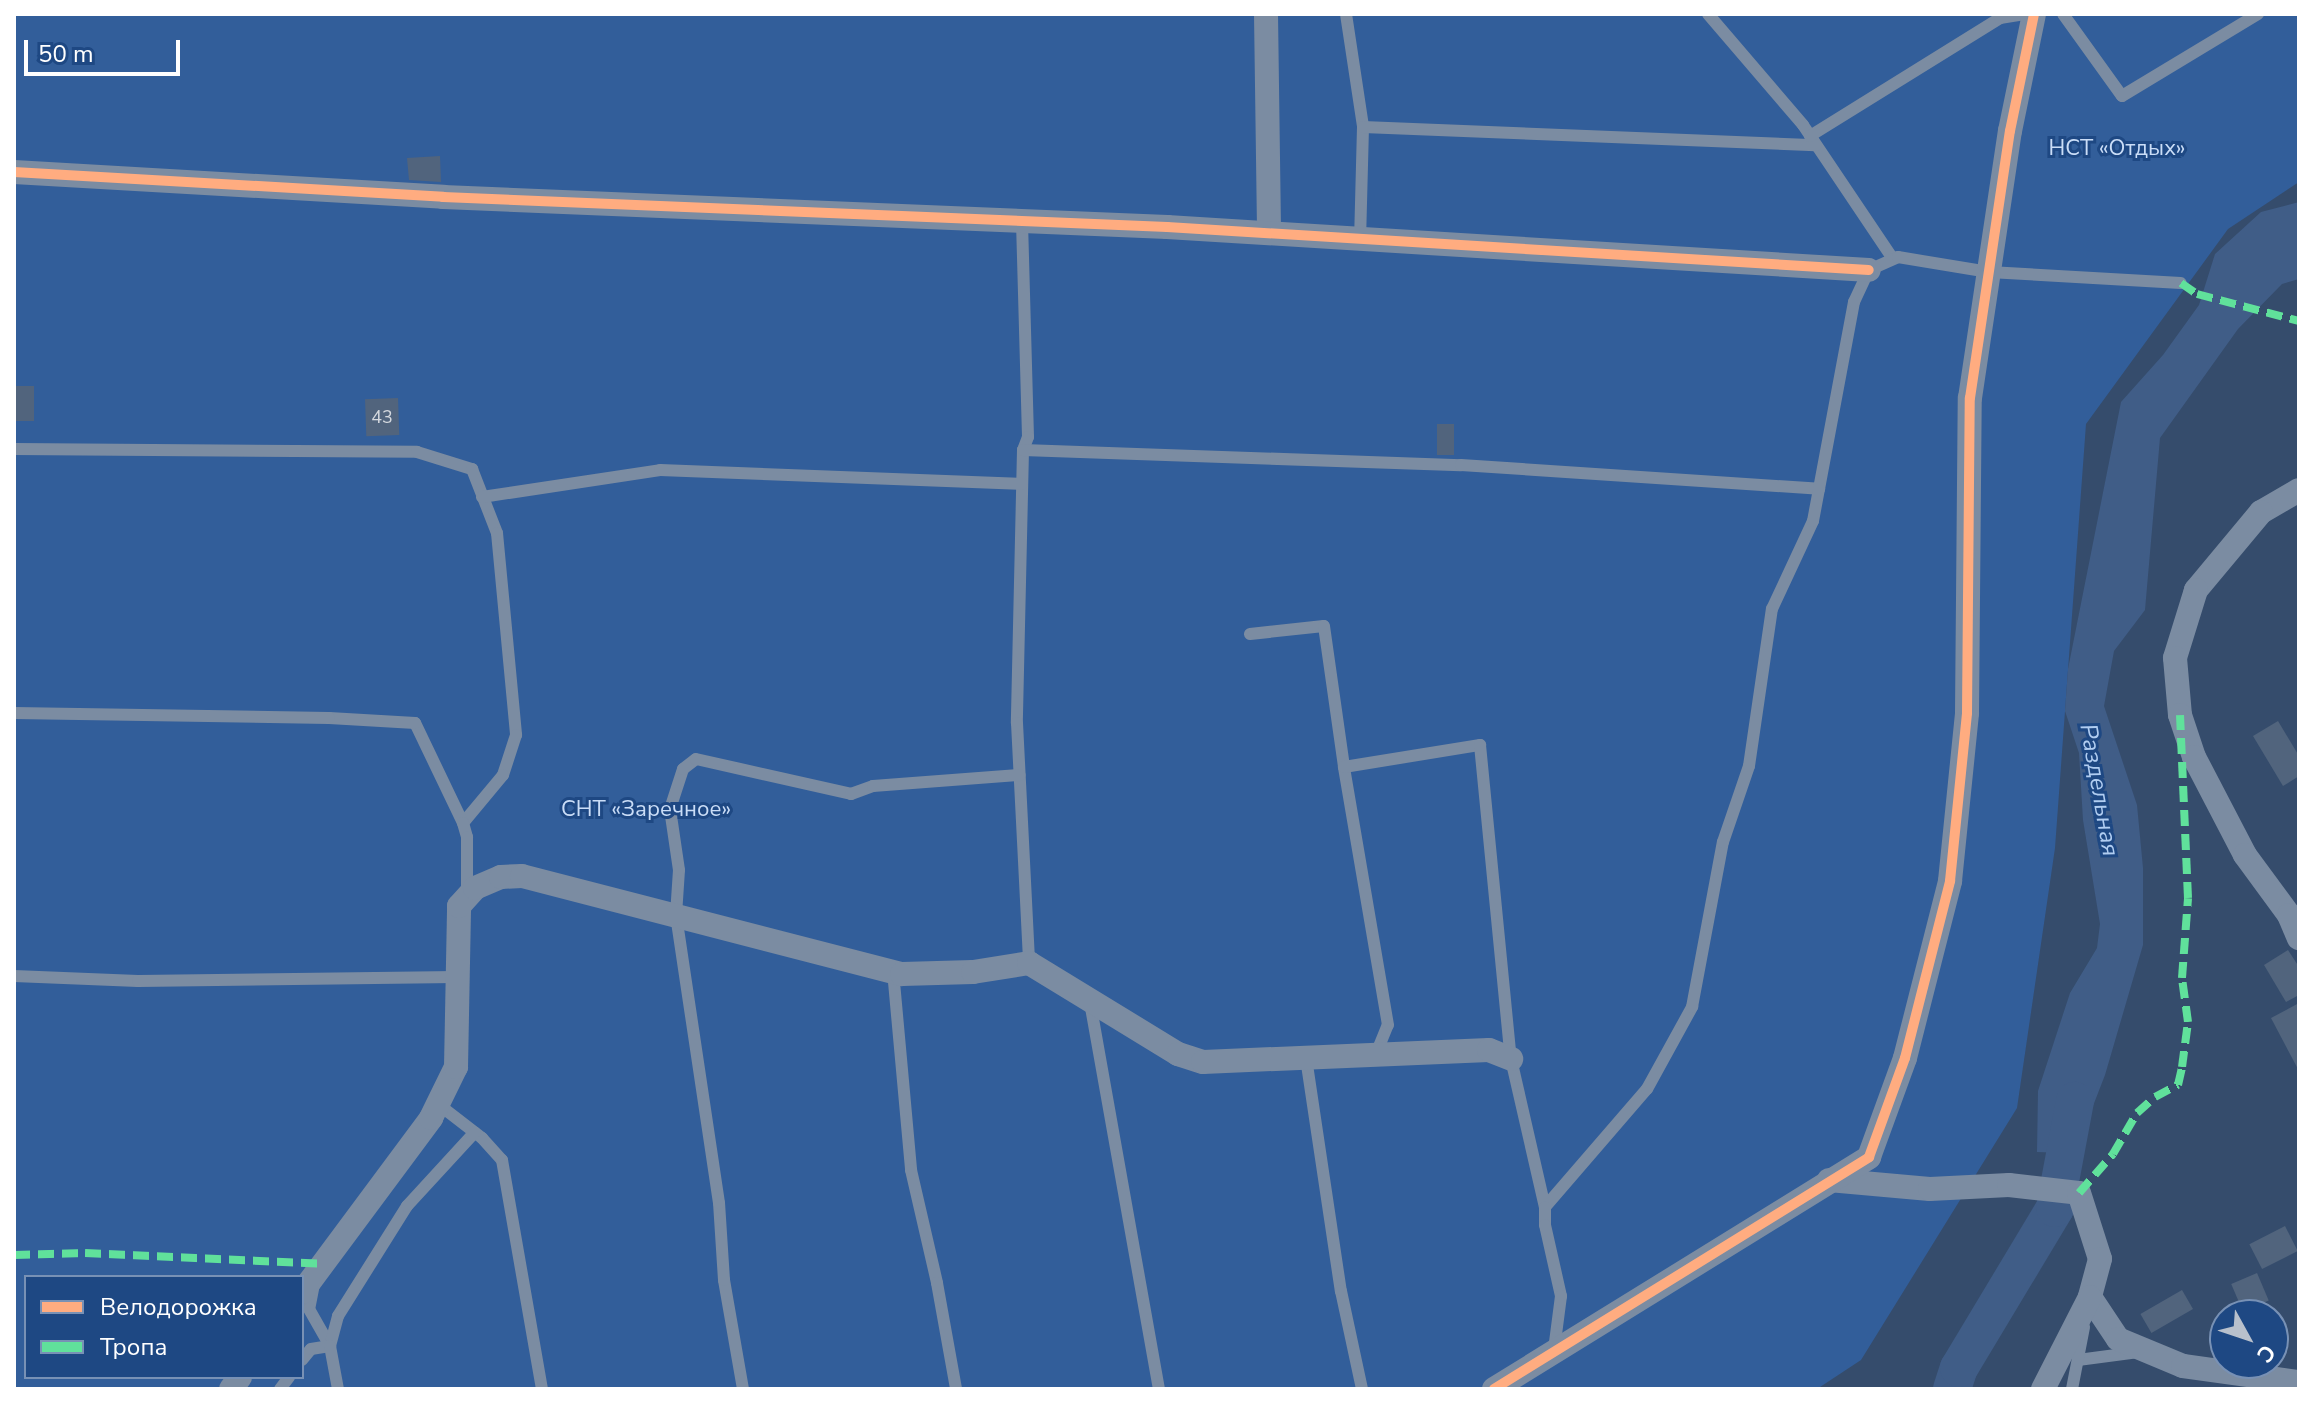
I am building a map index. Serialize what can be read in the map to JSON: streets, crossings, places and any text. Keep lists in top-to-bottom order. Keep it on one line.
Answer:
{"water":["Раздельная"],"parks":["НСТ «Отдых»","СНТ «Заречное»"],"house_numbers":["43"],"legend":["Велодорожка","Тропа"],"scale_bar":"50 m","north":"bottom right"}
